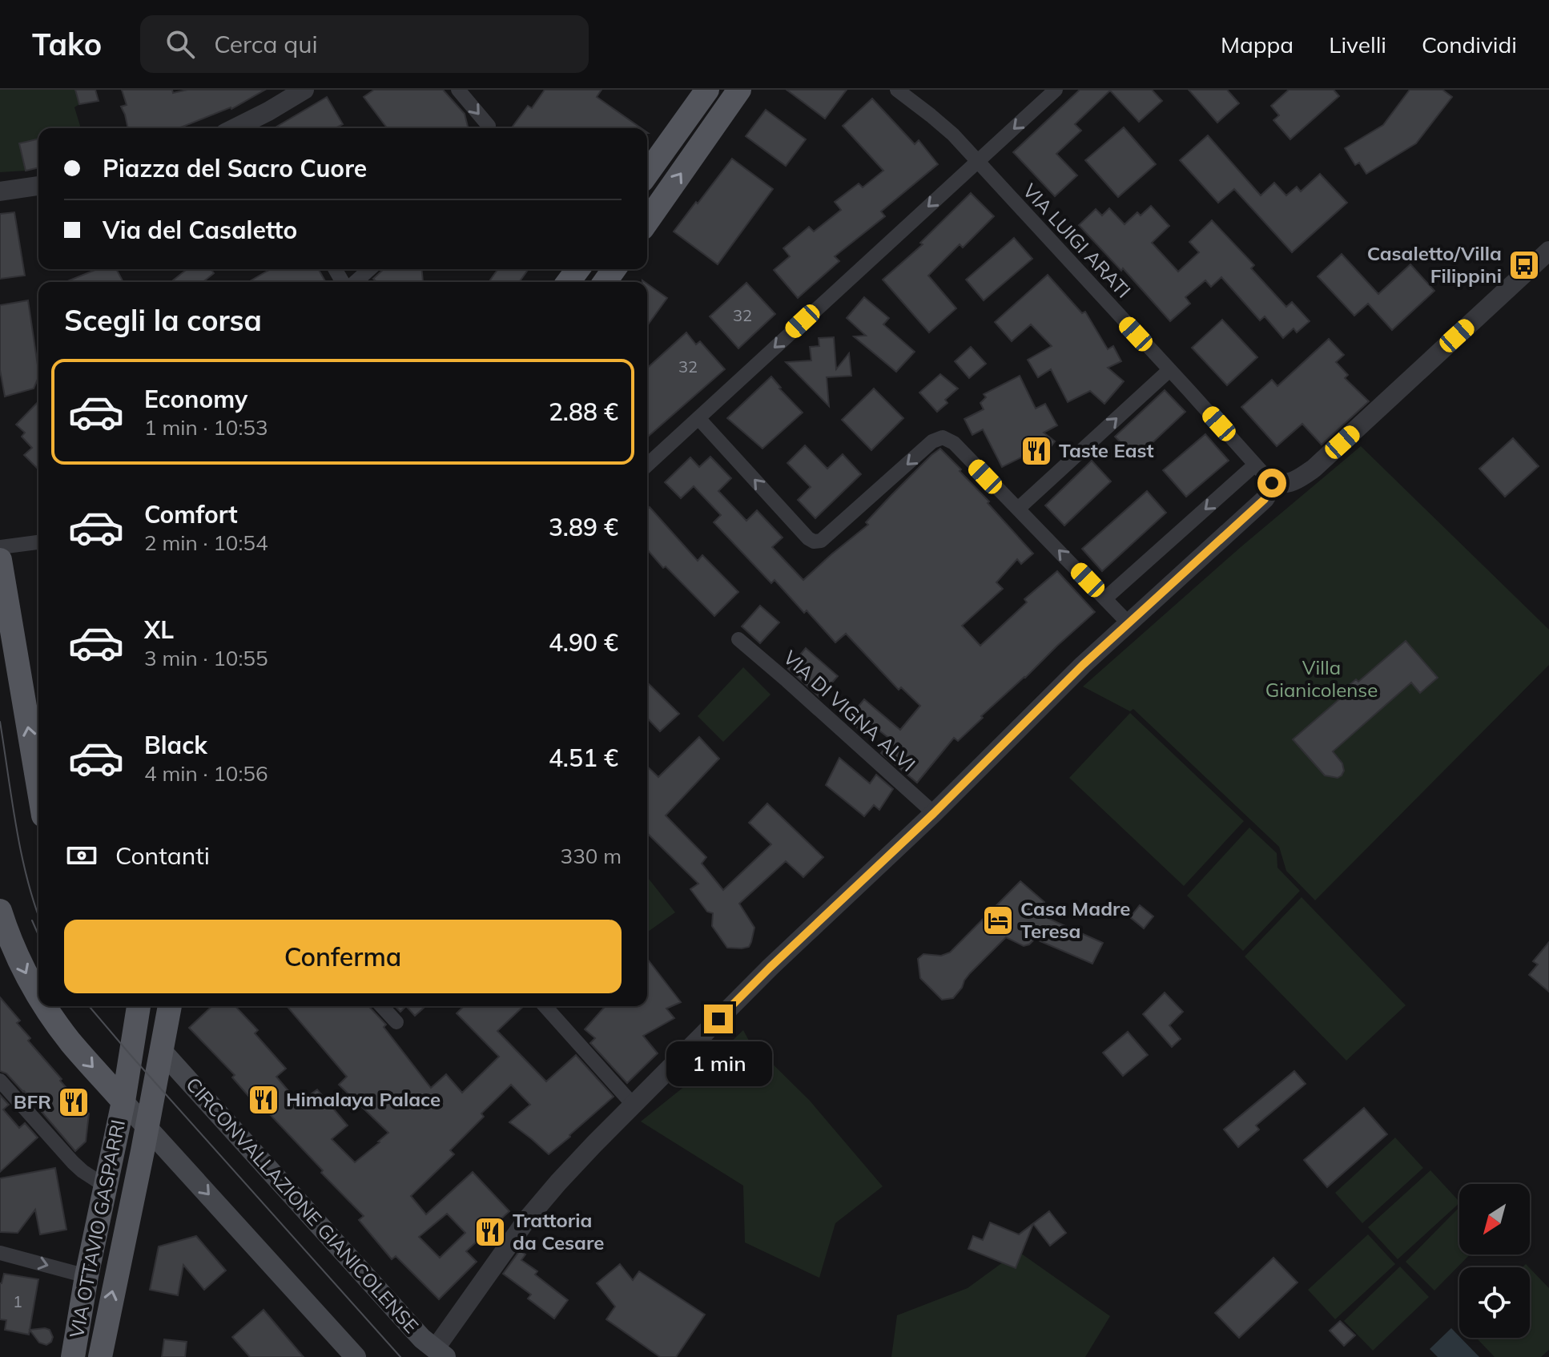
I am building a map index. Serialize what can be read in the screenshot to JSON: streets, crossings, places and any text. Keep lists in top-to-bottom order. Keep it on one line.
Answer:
{"streets":{"main road":["CIRCONVALLAZIONE GIANICOLENSE","VIA OTTAVIO GASPARRI"],"street":["VIA LUIGI ARATI","VIA DI VIGNA ALVI"]},"crossings":[["CIRCONVALLAZIONE GIANICOLENSE","VIA OTTAVIO GASPARRI"]],"parks":["Villa Gianicolense"],"places":{"bus stop":["Casaletto/Villa Filippini"],"restaurant":["Taste East","Himalaya Palace","BFR","Trattoria da Cesare"],"hotel":["Casa Madre Teresa"]},"house_numbers":["32","32","1"],"north":"bottom left","page":{"header":"Tako","search":"Cerca qui","nav":["Mappa","Livelli","Condividi"],"banner":["Piazza del Sacro Cuore","Via del Casaletto"],"heading":"Scegli la corsa","list":[{"name":"Economy","note":"1 min · 10:53","value":"2.88 €"},{"name":"Comfort","note":"2 min · 10:54","value":"3.89 €"},{"name":"XL","note":"3 min · 10:55","value":"4.90 €"},{"name":"Black","note":"4 min · 10:56","value":"4.51 €"}],"pay":["Contanti","330 m"],"buttons":"Conferma","bubble":"1 min"}}
